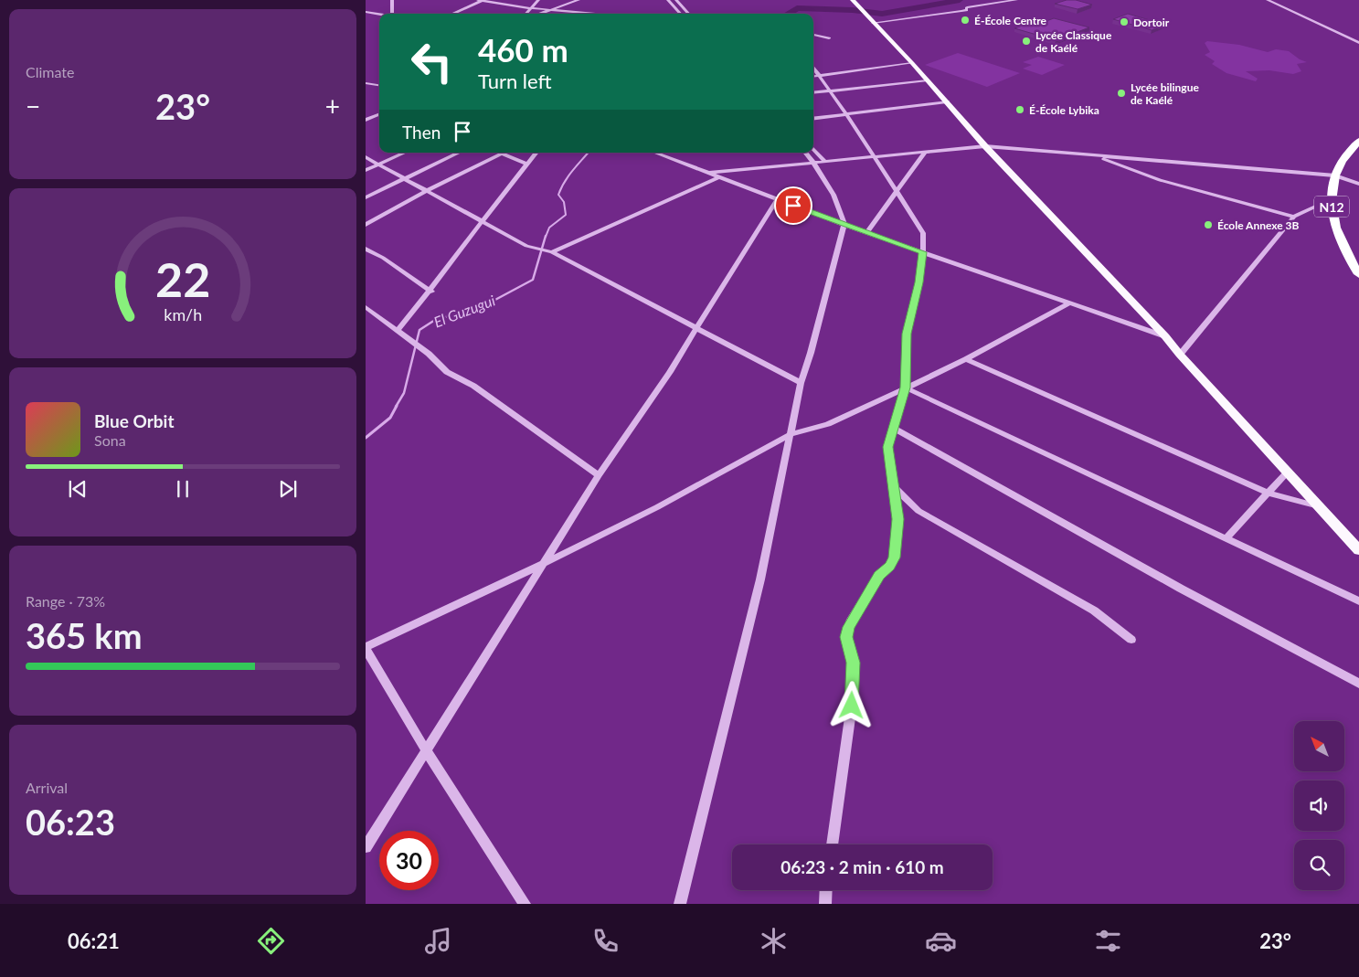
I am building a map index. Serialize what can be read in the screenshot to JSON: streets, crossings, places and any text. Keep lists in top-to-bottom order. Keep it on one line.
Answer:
{"streets":{"highway":["N12"]},"water":["El Guzugui"],"places":["É-École Centre","Dortoir","Lycée Classique de Kaélé","Lycée bilingue de Kaélé","É-École Lybika","École Annexe 3B"],"north":"top left","page":{"tile":["Climate",["Range · 73%","365 km"],["Arrival","06:23"]],"turn":["460 m","Turn left"],"heat":["−","23°","+"],"then":"Then","song":["Blue Orbit","Sona"],"limit":"30","trip":"06:23 · 2 min · 610 m","tabs":["06:21","23°"],"gauge":["22","km/h"]}}
